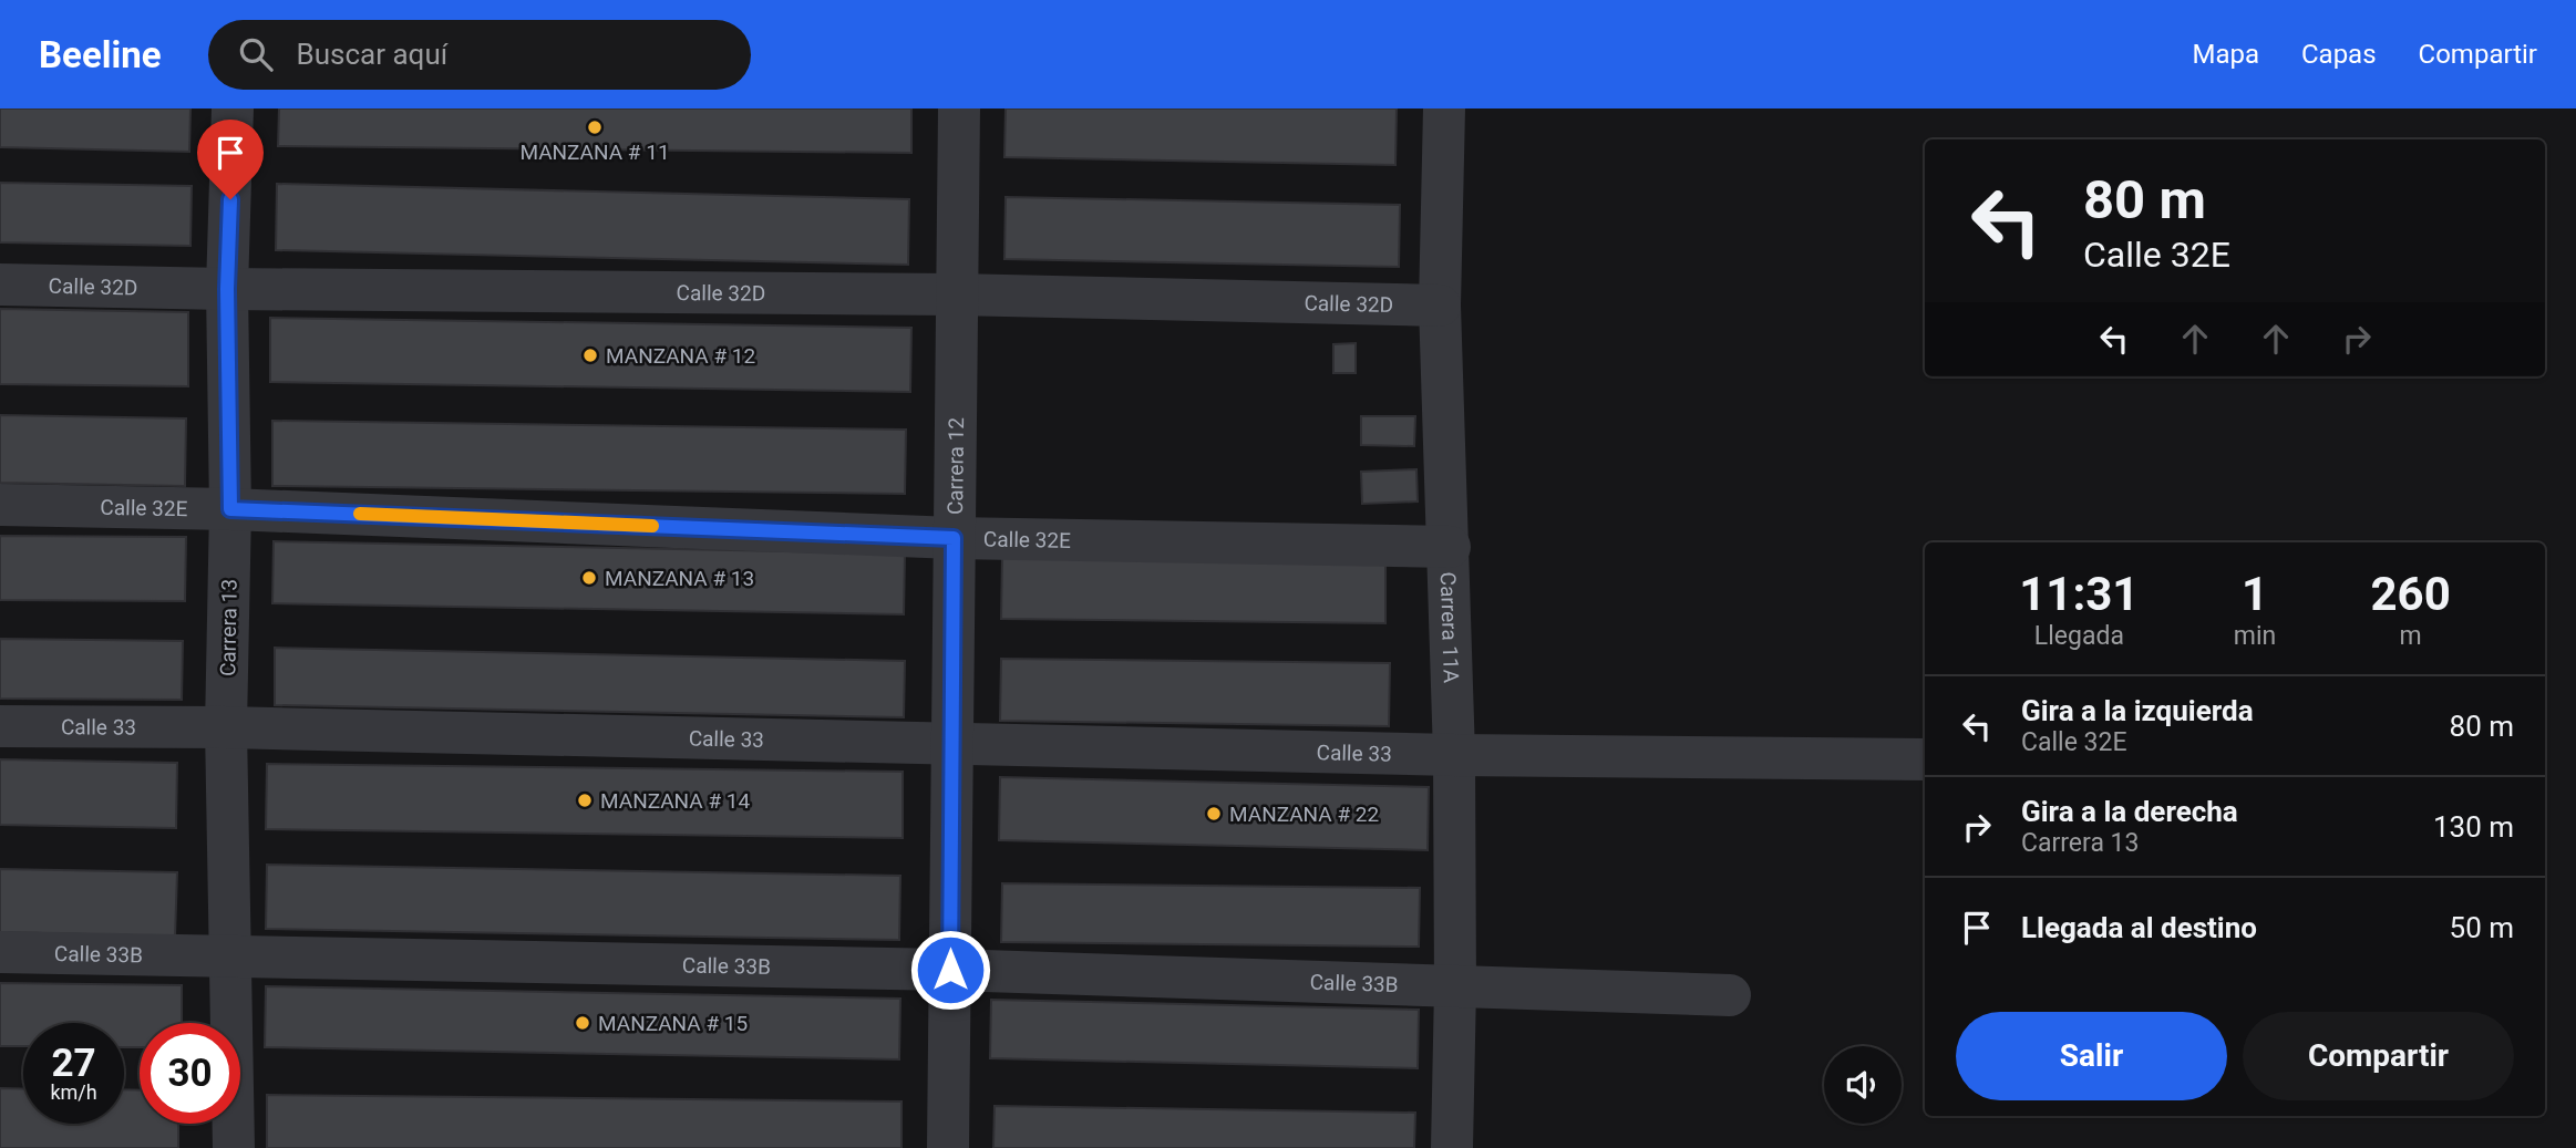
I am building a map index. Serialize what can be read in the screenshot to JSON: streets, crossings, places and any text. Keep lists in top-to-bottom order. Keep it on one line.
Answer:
{"streets":{"street":["Calle 32D","Carrera 12","Calle 32E","Carrera 13","Carrera 11A","Calle 33","Calle 33B"]},"crossings":[["Calle 32D","Carrera 12"],["Calle 32D","Carrera 13"],["Calle 32D","Carrera 11A"],["Carrera 12","Calle 32E"],["Carrera 12","Calle 33"],["Carrera 12","Calle 33B"],["Calle 32E","Carrera 13"],["Calle 32E","Carrera 11A"],["Carrera 13","Calle 33"],["Carrera 13","Calle 33B"],["Carrera 11A","Calle 33"],["Carrera 11A","Calle 33B"]],"places":["MANZANA # 11","MANZANA # 12","MANZANA # 13","MANZANA # 14","MANZANA # 22","MANZANA # 15"],"page":{"header":"Beeline","search":"Buscar aquí","nav":["Mapa","Capas","Compartir"],"turn":["80 m","Calle 32E"],"eta":["11:31","Llegada","1","min","260","m"],"list":[{"name":"Gira a la izquierda","note":"Calle 32E","value":"80 m"},{"name":"Gira a la derecha","note":"Carrera 13","value":"130 m"},{"name":"Llegada al destino","value":"50 m"}],"buttons":["Salir","Compartir"],"speed":"27 km/h","limit":"30"}}
